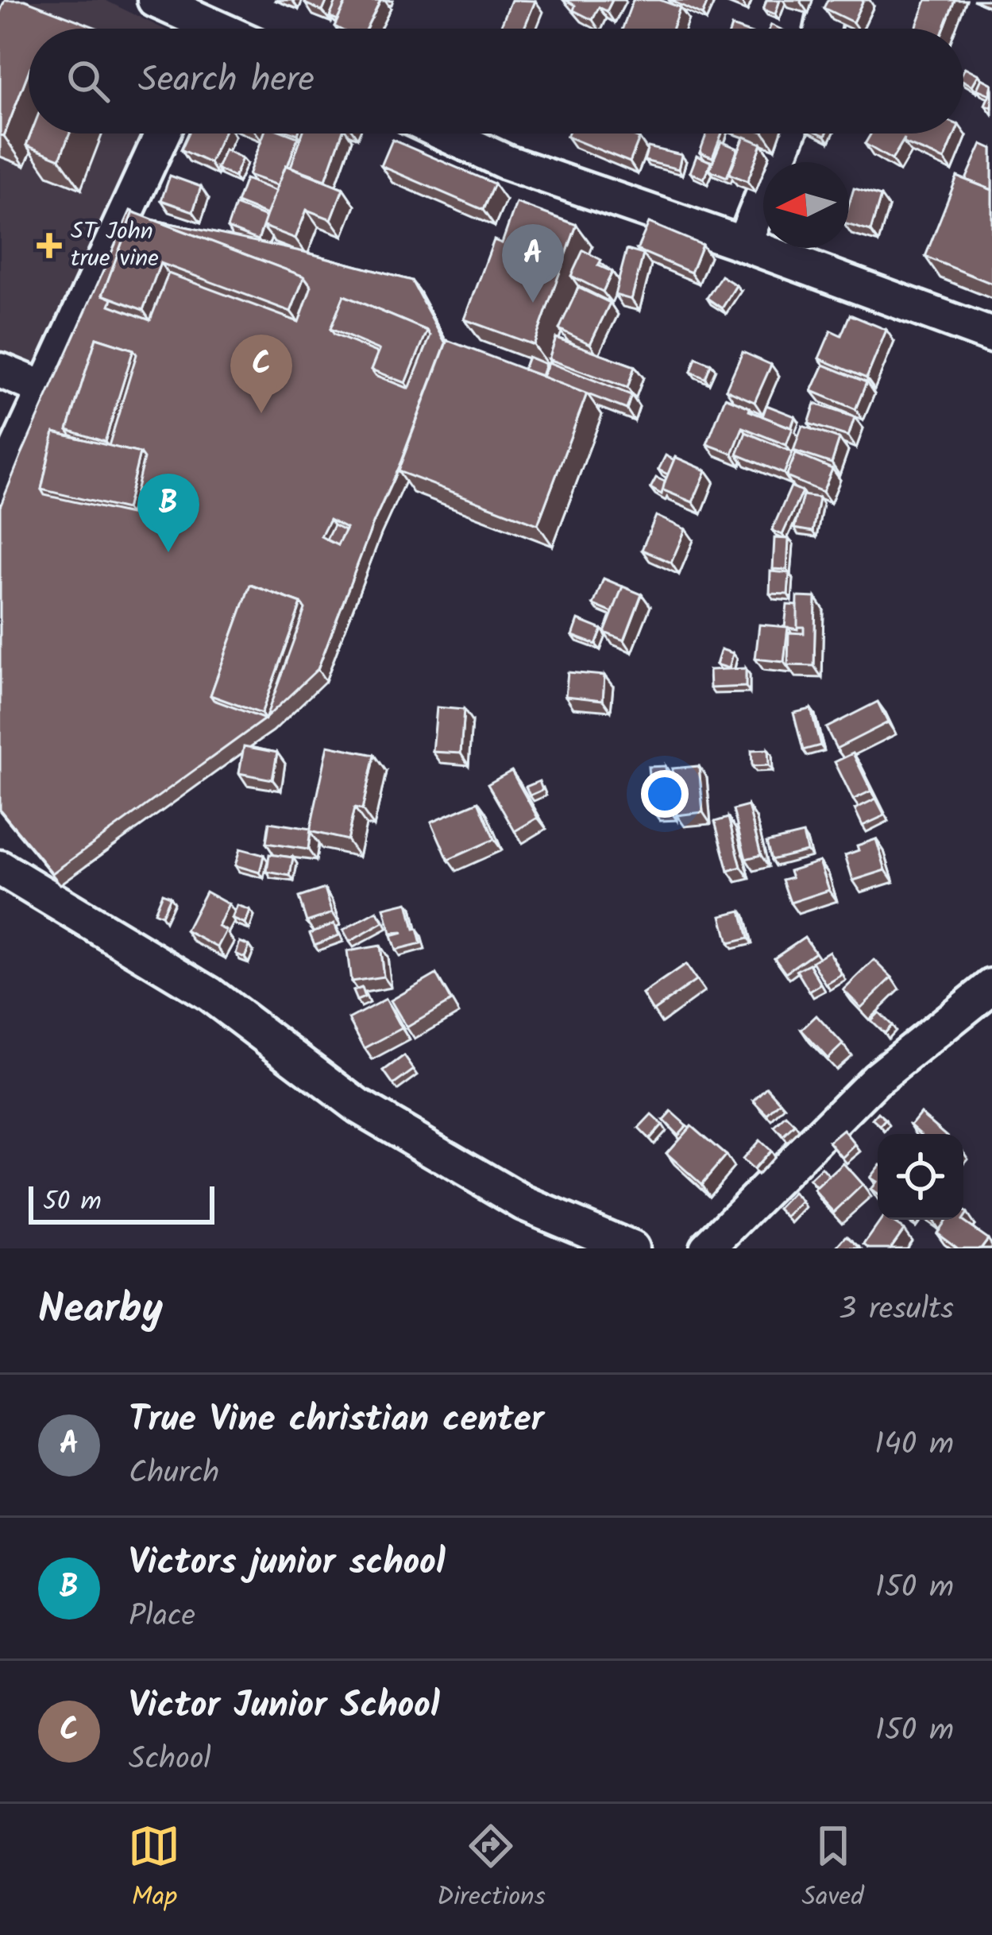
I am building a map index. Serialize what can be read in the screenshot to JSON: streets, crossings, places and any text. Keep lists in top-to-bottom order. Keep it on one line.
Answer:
{"places":{"health":["ST John true vine"]},"scale_bar":"50 m","north":"left","page":{"search":"Search here","pins":["A","C","B"],"scale":"50 m","heading":["Nearby","3 results"],"list":[{"mark":"A","name":"True Vine christian center","note":"Church","value":"140 m"},{"mark":"B","name":"Victors junior school","note":"Place","value":"150 m"},{"mark":"C","name":"Victor Junior School","note":"School","value":"150 m"}],"nav":["Map","Directions","Saved"]}}
